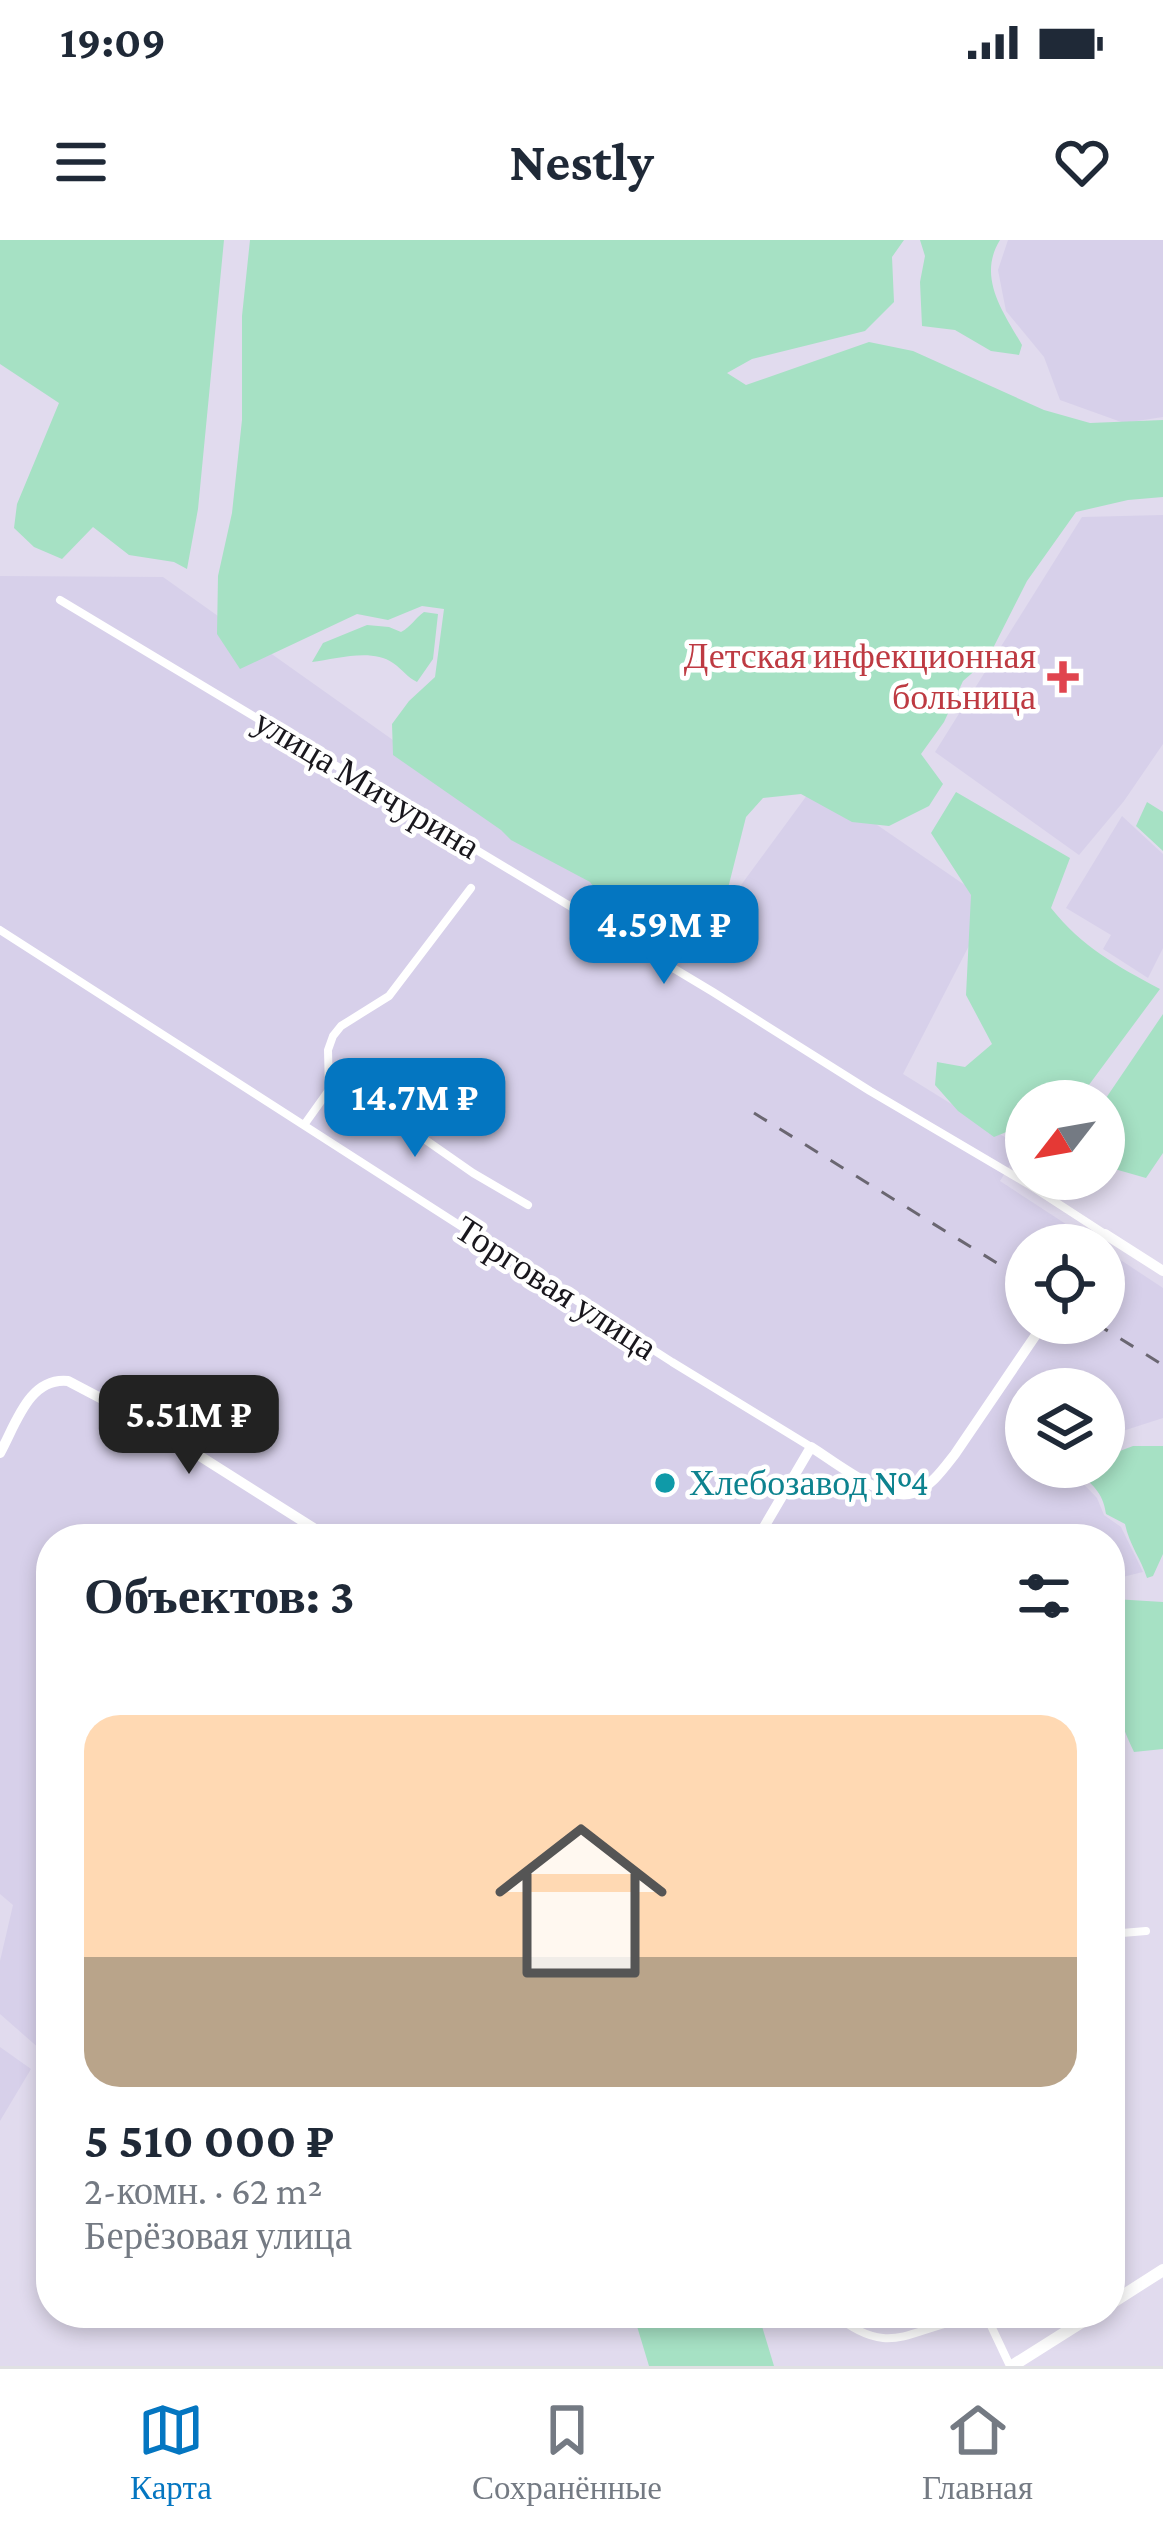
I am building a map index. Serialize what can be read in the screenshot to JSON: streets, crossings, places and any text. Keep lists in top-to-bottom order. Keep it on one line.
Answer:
{"streets":{"street":["улица Мичурина","Торговая улица"]},"places":{"health":["Детская инфекционная больница"],"other":["Хлебозавод №4"]},"north":"bottom left","page":{"status":"19:09","header":"Nestly","price":["4.59M ₽","14.7M ₽","5.51M ₽"],"heading":"Объектов: 3","list":[{"name":"5 510 000 ₽","note":"2-комн. · 62 m² · Берёзовая улица"}],"tabs":["Карта","Сохранённые","Главная"]}}
